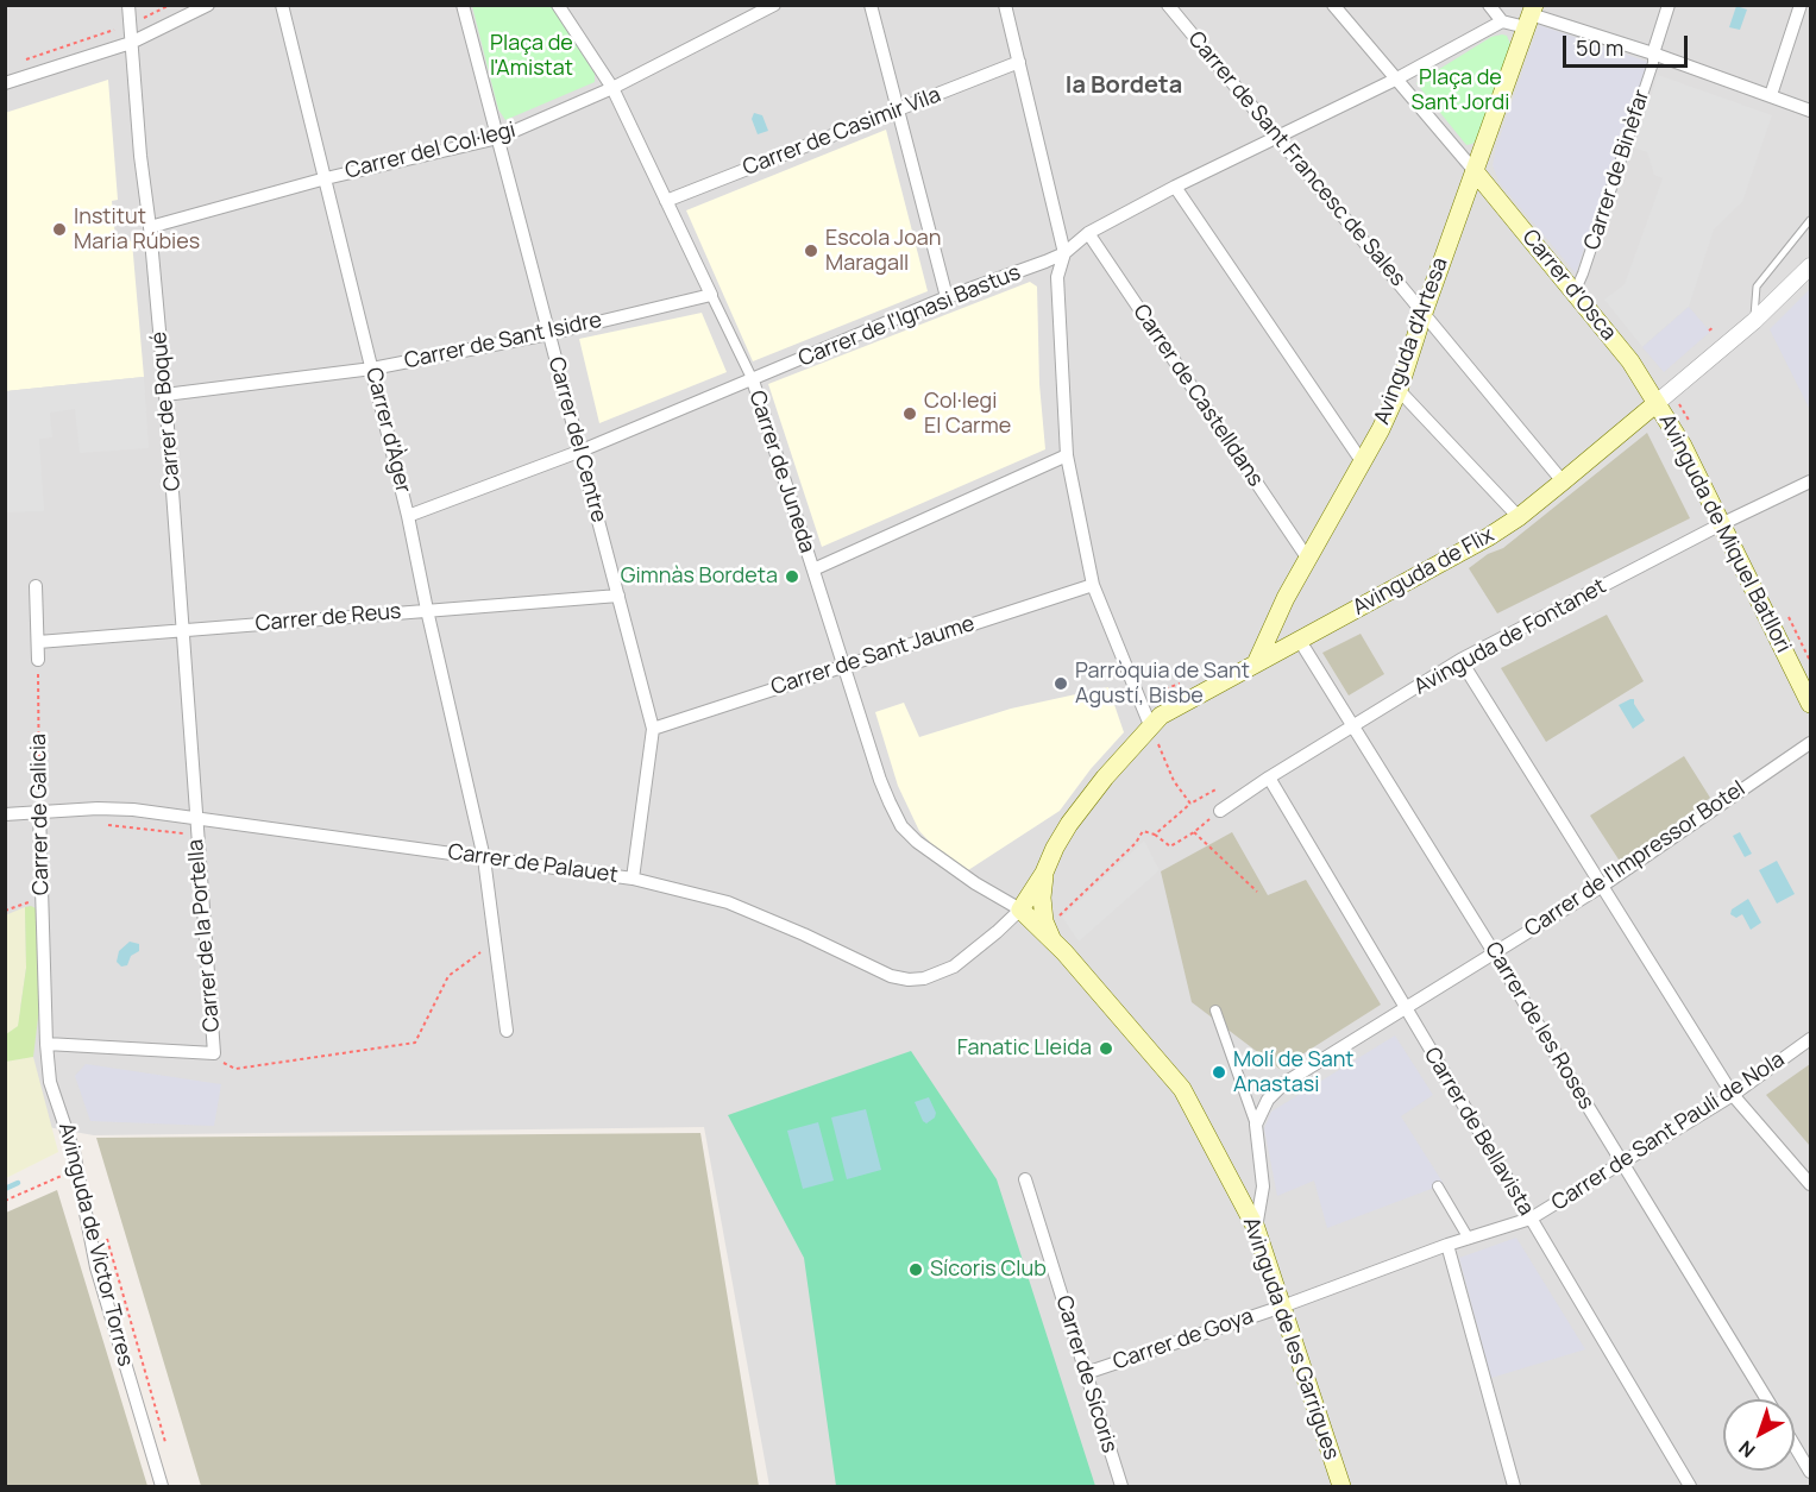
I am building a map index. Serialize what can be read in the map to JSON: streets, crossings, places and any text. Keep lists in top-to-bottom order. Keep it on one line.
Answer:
{"streets":{"main road":["Carrer d'Osca","Avinguda d'Artesa","Avinguda de Miquel Batllori","Avinguda de Flix","Avinguda de les Garrigues"],"street":["Carrer de Casimir Vila","Carrer del Col·legi","Carrer de Sant Francesc de Sales","Carrer de Binèfar","Carrer de l'Ignasi Bastus","Carrer de Sant Isidre","Carrer de Castelldans","Carrer de Boqué","Carrer d'Àger","Carrer del Centre","Carrer de Juneda","Carrer de Reus","Avinguda de Fontanet","Carrer de Sant Jaume","Carrer de Galicia","Carrer de l'Impressor Botel","Carrer de Palauet","Carrer de la Portella","Carrer de les Roses","Carrer de Bellavista","Carrer de Sant Paulí de Nola","Avinguda de Victor Torres","Carrer de Goya","Carrer de Sícoris"]},"crossings":[["Carrer de Casimir Vila","Carrer de Juneda"],["Carrer del Col·legi","Carrer de Boqué"],["Carrer del Col·legi","Carrer d'Àger"],["Carrer del Col·legi","Carrer del Centre"],["Carrer del Col·legi","Carrer de Juneda"],["Carrer de Sant Francesc de Sales","Carrer de l'Ignasi Bastus"],["Carrer de Sant Francesc de Sales","Avinguda d'Artesa"],["Carrer de Sant Francesc de Sales","Avinguda de Flix"],["Carrer de Binèfar","Carrer d'Osca"],["Carrer d'Osca","Avinguda d'Artesa"],["Carrer d'Osca","Avinguda de Miquel Batllori"],["Carrer d'Osca","Avinguda de Flix"],["Carrer de l'Ignasi Bastus","Carrer de Castelldans"],["Carrer de l'Ignasi Bastus","Carrer d'Àger"],["Carrer de l'Ignasi Bastus","Carrer del Centre"],["Carrer de l'Ignasi Bastus","Carrer de Juneda"],["Carrer de Sant Isidre","Carrer de Boqué"],["Carrer de Sant Isidre","Carrer d'Àger"],["Carrer de Sant Isidre","Carrer del Centre"],["Carrer de Sant Isidre","Carrer de Juneda"],["Avinguda d'Artesa","Carrer de Castelldans"],["Avinguda d'Artesa","Avinguda de Flix"],["Carrer de Boqué","Carrer de Reus"],["Carrer de Boqué","Carrer de Palauet"],["Carrer de Boqué","Carrer de la Portella"],["Carrer d'Àger","Carrer de Reus"],["Carrer d'Àger","Carrer de Palauet"],["Carrer del Centre","Carrer de Reus"],["Carrer del Centre","Carrer de Sant Jaume"],["Carrer del Centre","Carrer de Palauet"],["Carrer de Juneda","Avinguda de Flix"],["Carrer de Juneda","Carrer de Sant Jaume"],["Carrer de Juneda","Carrer de Palauet"],["Carrer de Juneda","Avinguda de les Garrigues"],["Avinguda de Miquel Batllori","Avinguda de Flix"],["Avinguda de Miquel Batllori","Avinguda de Fontanet"],["Avinguda de Flix","Carrer de Palauet"],["Avinguda de Flix","Carrer de les Roses"],["Avinguda de Flix","Avinguda de les Garrigues"],["Avinguda de Fontanet","Carrer de les Roses"],["Avinguda de Fontanet","Carrer de Bellavista"],["Carrer de Galicia","Carrer de Palauet"],["Carrer de Galicia","Avinguda de Victor Torres"],["Carrer de l'Impressor Botel","Carrer de les Roses"],["Carrer de l'Impressor Botel","Carrer de Bellavista"],["Carrer de Palauet","Carrer de la Portella"],["Carrer de Palauet","Avinguda de les Garrigues"],["Carrer de les Roses","Carrer de Sant Paulí de Nola"],["Carrer de Bellavista","Carrer de Sant Paulí de Nola"],["Carrer de Sant Paulí de Nola","Avinguda de les Garrigues"],["Carrer de Sant Paulí de Nola","Carrer de Goya"],["Avinguda de les Garrigues","Carrer de Goya"],["Carrer de Goya","Carrer de Sícoris"]],"districts":["la Bordeta"],"parks":["Plaça de l'Amistat","Plaça de Sant Jordi"],"places":["Institut Maria Rúbies","Escola Joan Maragall","Col·legi El Carme","Gimnàs Bordeta","Parròquia de Sant Agustí, Bisbe","Fanatic Lleida","Molí de Sant Anastasi","Sícoris Club"],"scale_bar":"50 m","north":"bottom left"}
